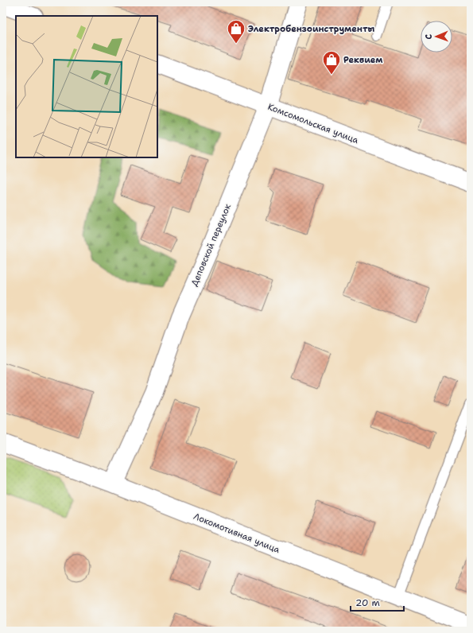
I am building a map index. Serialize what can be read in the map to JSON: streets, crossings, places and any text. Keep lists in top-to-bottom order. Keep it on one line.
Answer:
{"streets":{"street":["Комсомольская улица","Деповской переулок","Локомотивная улица"]},"crossings":[["Комсомольская улица","Деповской переулок"],["Деповской переулок","Локомотивная улица"]],"places":{"shop":["Электробензоинструменты","Реквием"]},"scale_bar":"20 m","north":"left"}
